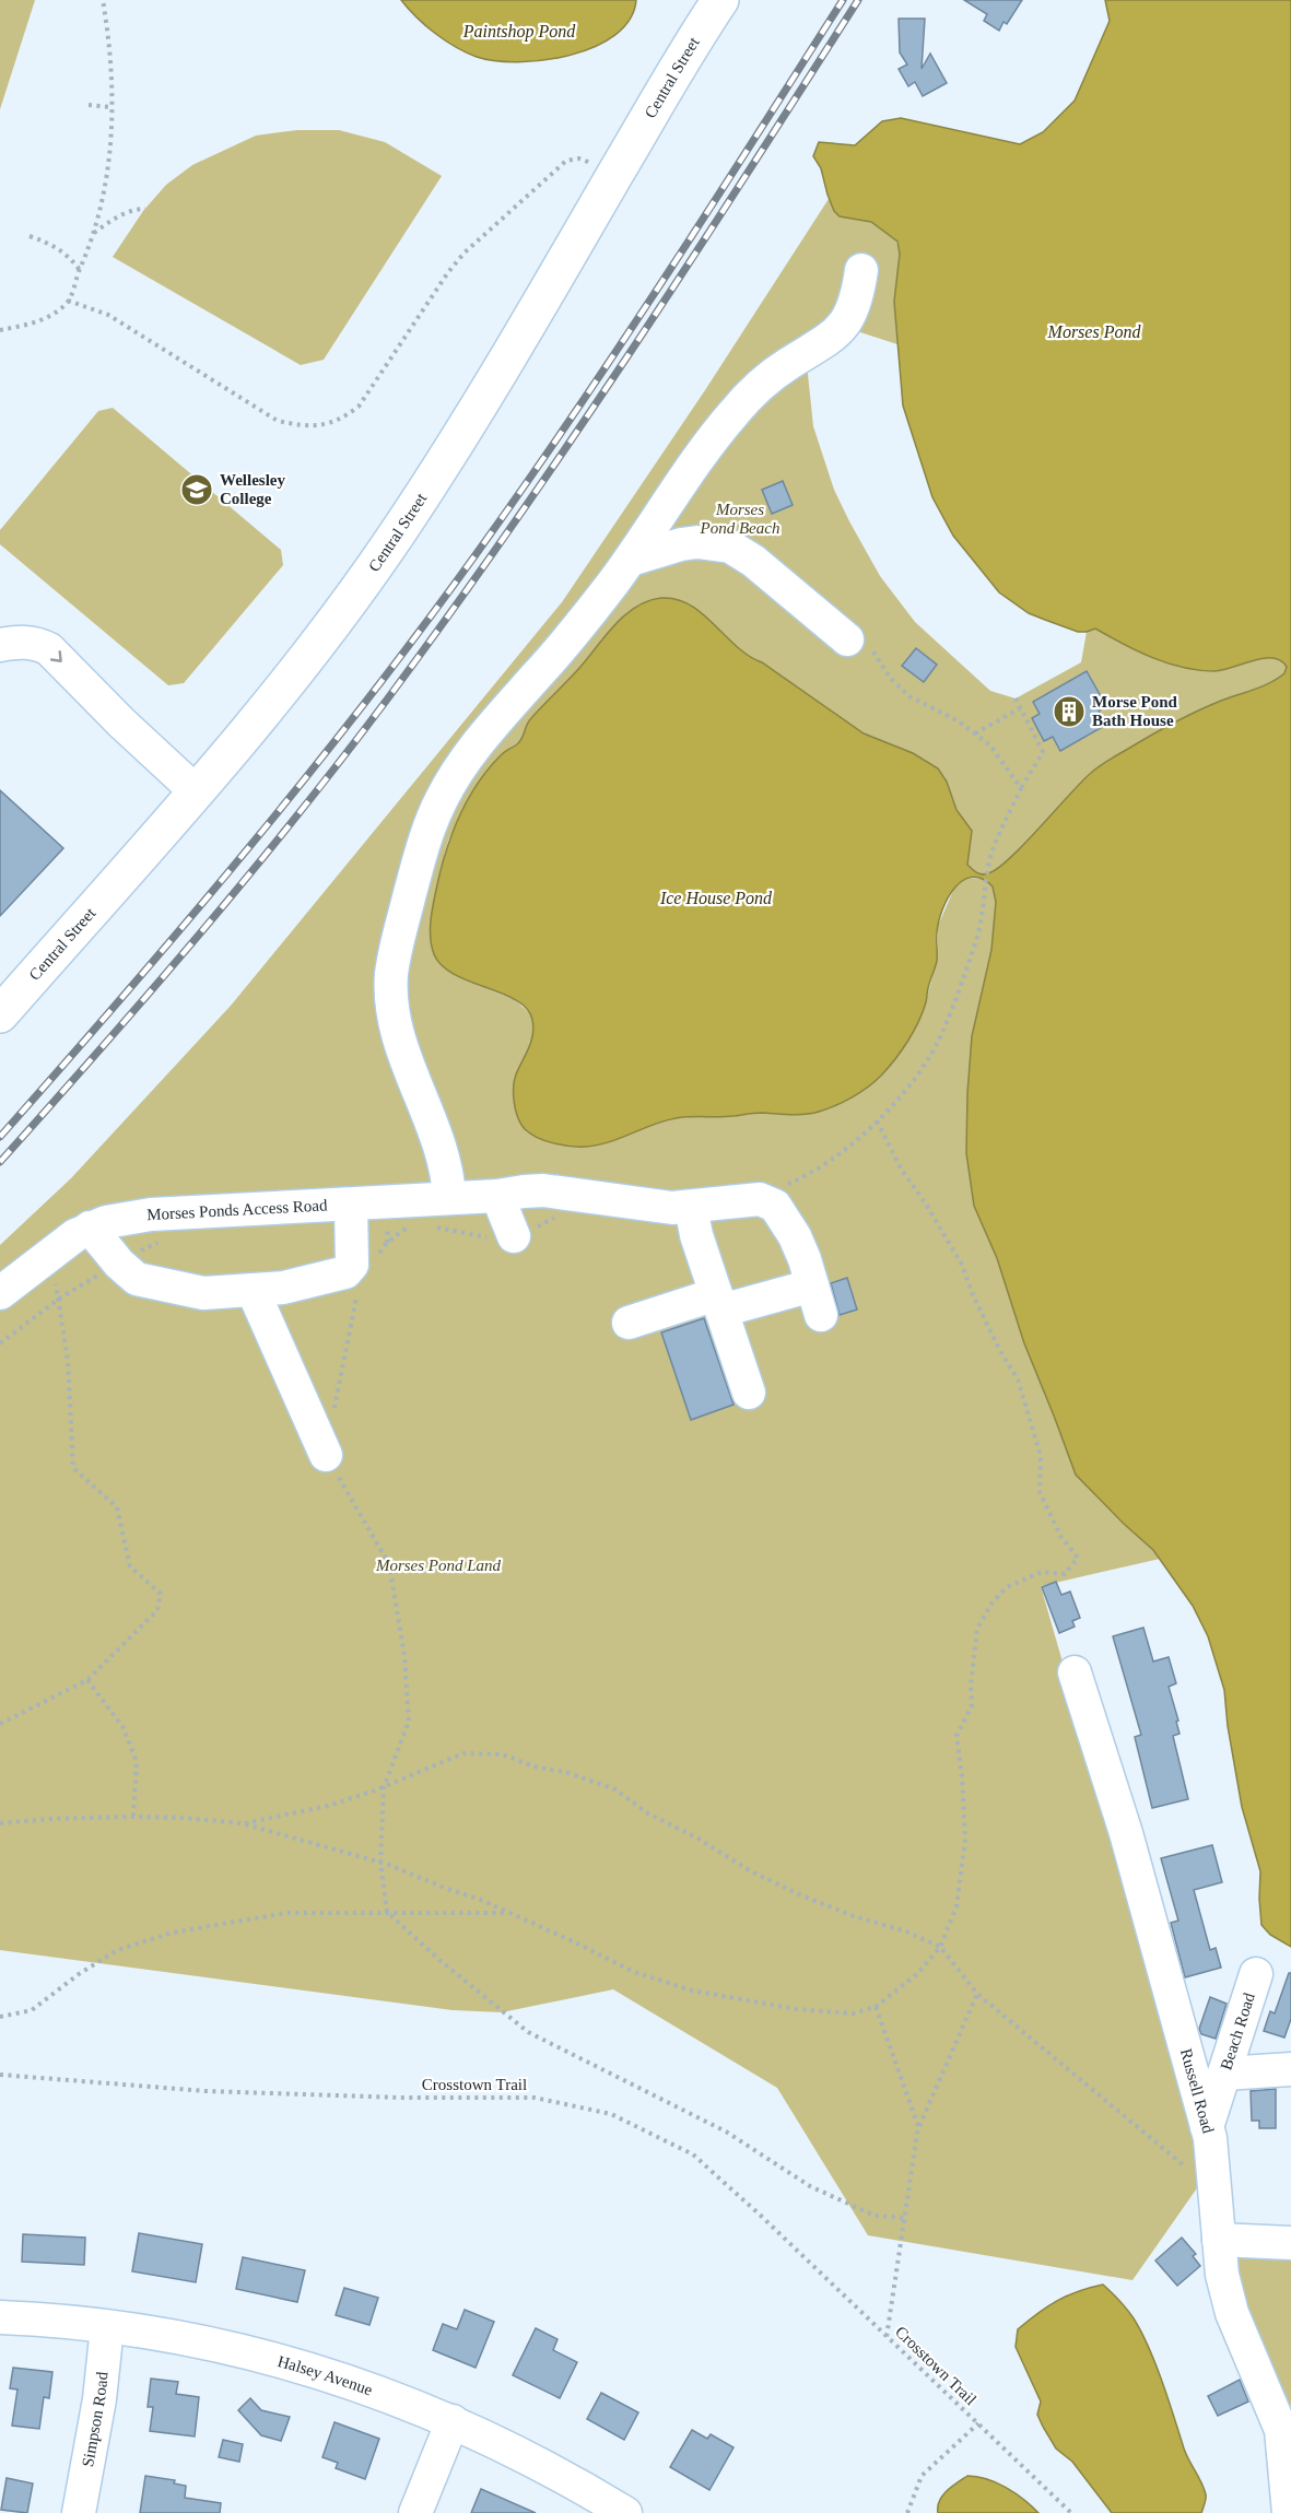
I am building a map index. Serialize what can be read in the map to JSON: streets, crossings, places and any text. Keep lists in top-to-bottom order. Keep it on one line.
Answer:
{"streets":{"main road":["Central Street"],"street":["Morses Ponds Access Road","Beach Road","Russell Road","Halsey Avenue","Simpson Road"],"path":["Crosstown Trail"]},"crossings":[["Beach Road","Russell Road"],["Halsey Avenue","Simpson Road"]],"water":["Paintshop Pond","Morses Pond","Ice House Pond"],"parks":["Morses Pond Beach","Morses Pond Land"],"places":{"school or university":["Wellesley College"],"building":["Morse Pond Bath House"]}}
